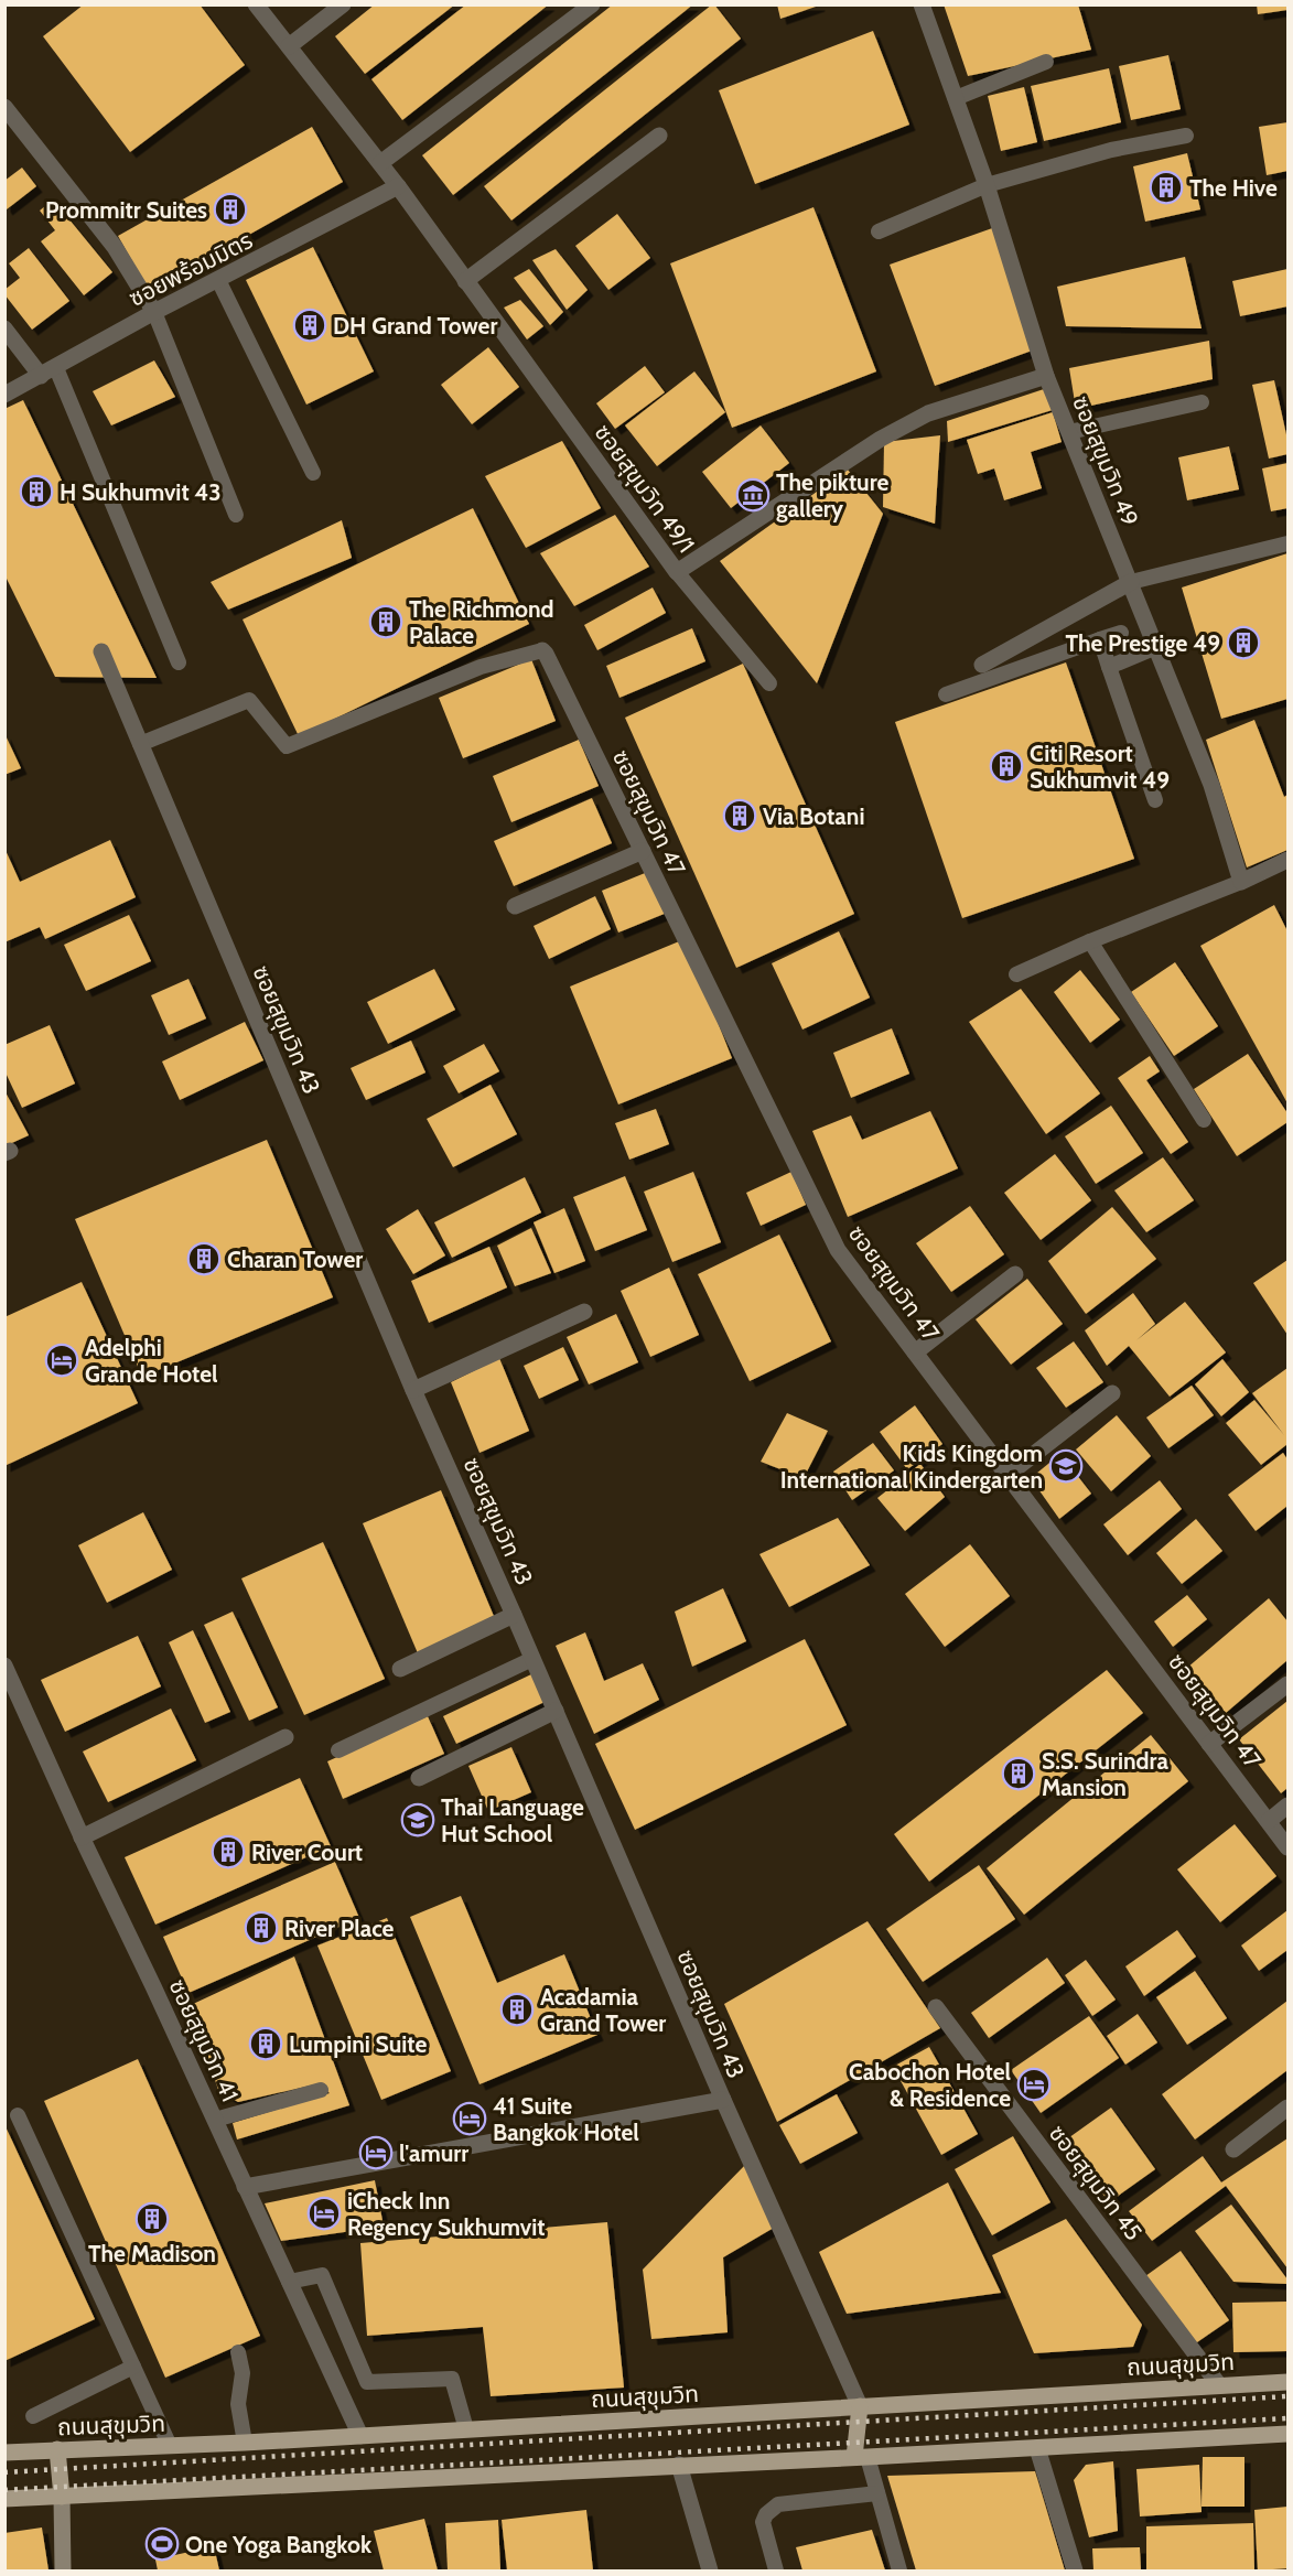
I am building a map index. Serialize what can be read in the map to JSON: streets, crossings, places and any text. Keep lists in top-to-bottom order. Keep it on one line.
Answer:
{"streets":{"main road":["ถนนสุขุมวิท"],"street":["ซอยพร้อมมิตร","ซอยสุขุมวิท 49","ซอยสุขุมวิท 49/1","ซอยสุขุมวิท 47","ซอยสุขุมวิท 43","ซอยสุขุมวิท 41","ซอยสุขุมวิท 45"]},"crossings":[["ซอยพร้อมมิตร","ซอยสุขุมวิท 49/1"],["ซอยสุขุมวิท 49","ซอยสุขุมวิท 49/1"],["ซอยสุขุมวิท 43","ถนนสุขุมวิท"],["ซอยสุขุมวิท 41","ถนนสุขุมวิท"],["ซอยสุขุมวิท 45","ถนนสุขุมวิท"]],"places":{"building":["The Hive","Prommitr Suites","DH Grand Tower","H Sukhumvit 43","The Richmond Palace","The Prestige 49","Citi Resort Sukhumvit 49","Via Botani","Charan Tower","S.S. Surindra Mansion","River Court","River Place","Acadamia Grand Tower","Lumpini Suite","The Madison"],"museum":["The pikture gallery"],"hotel":["Adelphi Grande Hotel","Cabochon Hotel & Residence","41 Suite Bangkok Hotel","l'amurr","iCheck Inn Regency Sukhumvit"],"school or university":["Kids Kingdom International Kindergarten","Thai Language Hut School"],"sports":["One Yoga Bangkok"]}}
